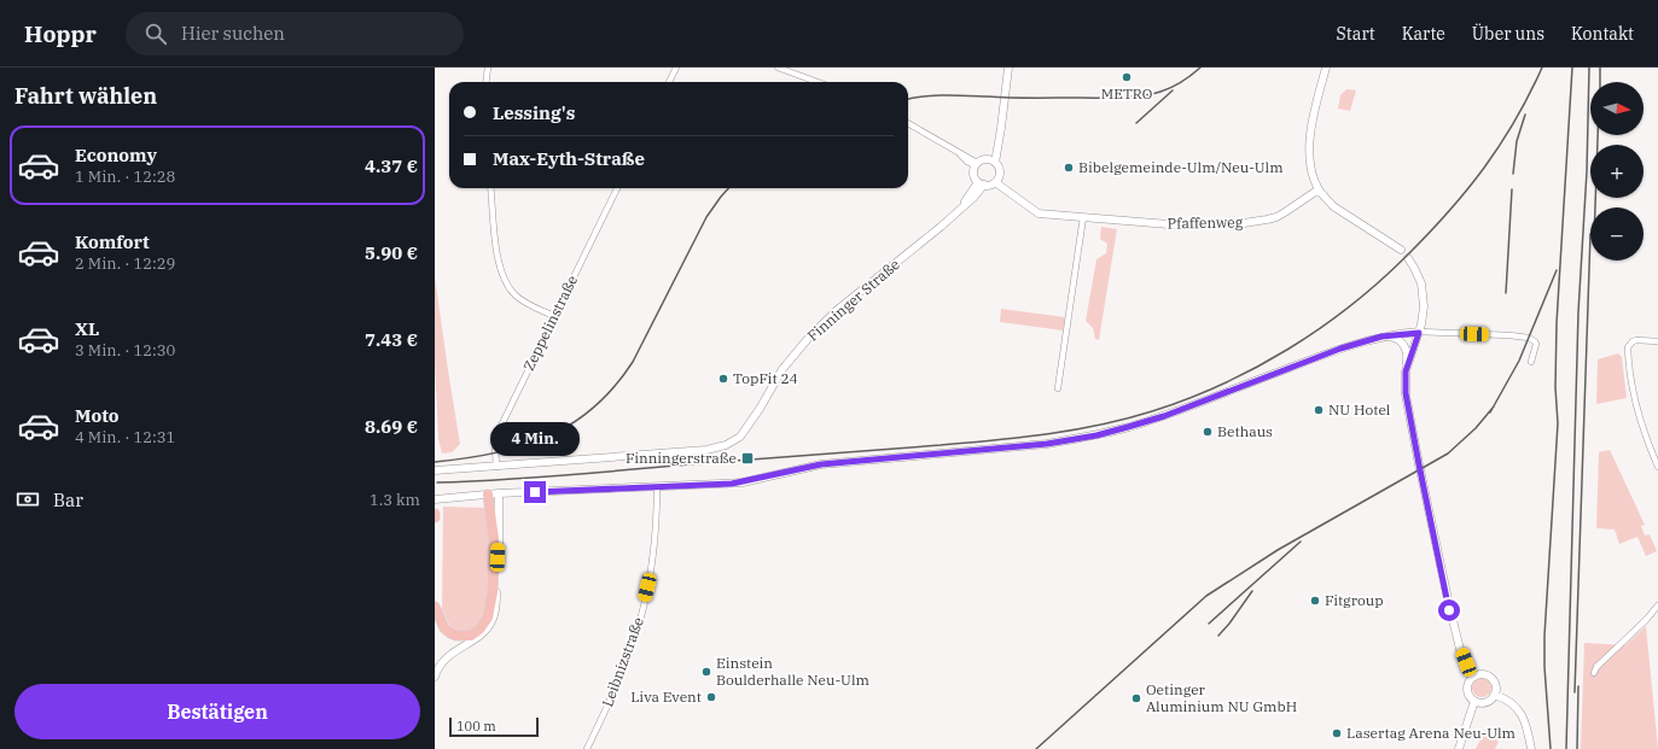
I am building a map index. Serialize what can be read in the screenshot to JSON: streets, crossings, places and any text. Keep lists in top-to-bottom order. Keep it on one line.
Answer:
{"streets":{"street":["Pfaffenweg","Finninger Straße","Zeppelinstraße","Leibnizstraße"]},"crossings":[["Pfaffenweg","Finninger Straße"],["Finninger Straße","Zeppelinstraße"]],"places":{"other":["METRO","Bibelgemeinde-Ulm/Neu-Ulm","TopFit 24","NU Hotel","Bethaus","Fitgroup","Einstein Boulderhalle Neu-Ulm","Liva Event","Oetinger Aluminium NU GmbH","Lasertag Arena Neu-Ulm"],"transit":["Finningerstraße"]},"scale_bar":"100 m","north":"right","page":{"header":"Hoppr","search":"Hier suchen","nav":["Start","Karte","Über uns","Kontakt"],"heading":"Fahrt wählen","map_buttons":["+","−"],"banner":["Lessing's","Max-Eyth-Straße"],"list":[{"name":"Economy","note":"1 Min. · 12:28","value":"4.37 €"},{"name":"Komfort","note":"2 Min. · 12:29","value":"5.90 €"},{"name":"XL","note":"3 Min. · 12:30","value":"7.43 €"},{"name":"Moto","note":"4 Min. · 12:31","value":"8.69 €"}],"bubble":"4 Min.","pay":["Bar","1.3 km"],"buttons":"Bestätigen","scale":"100 m"}}
